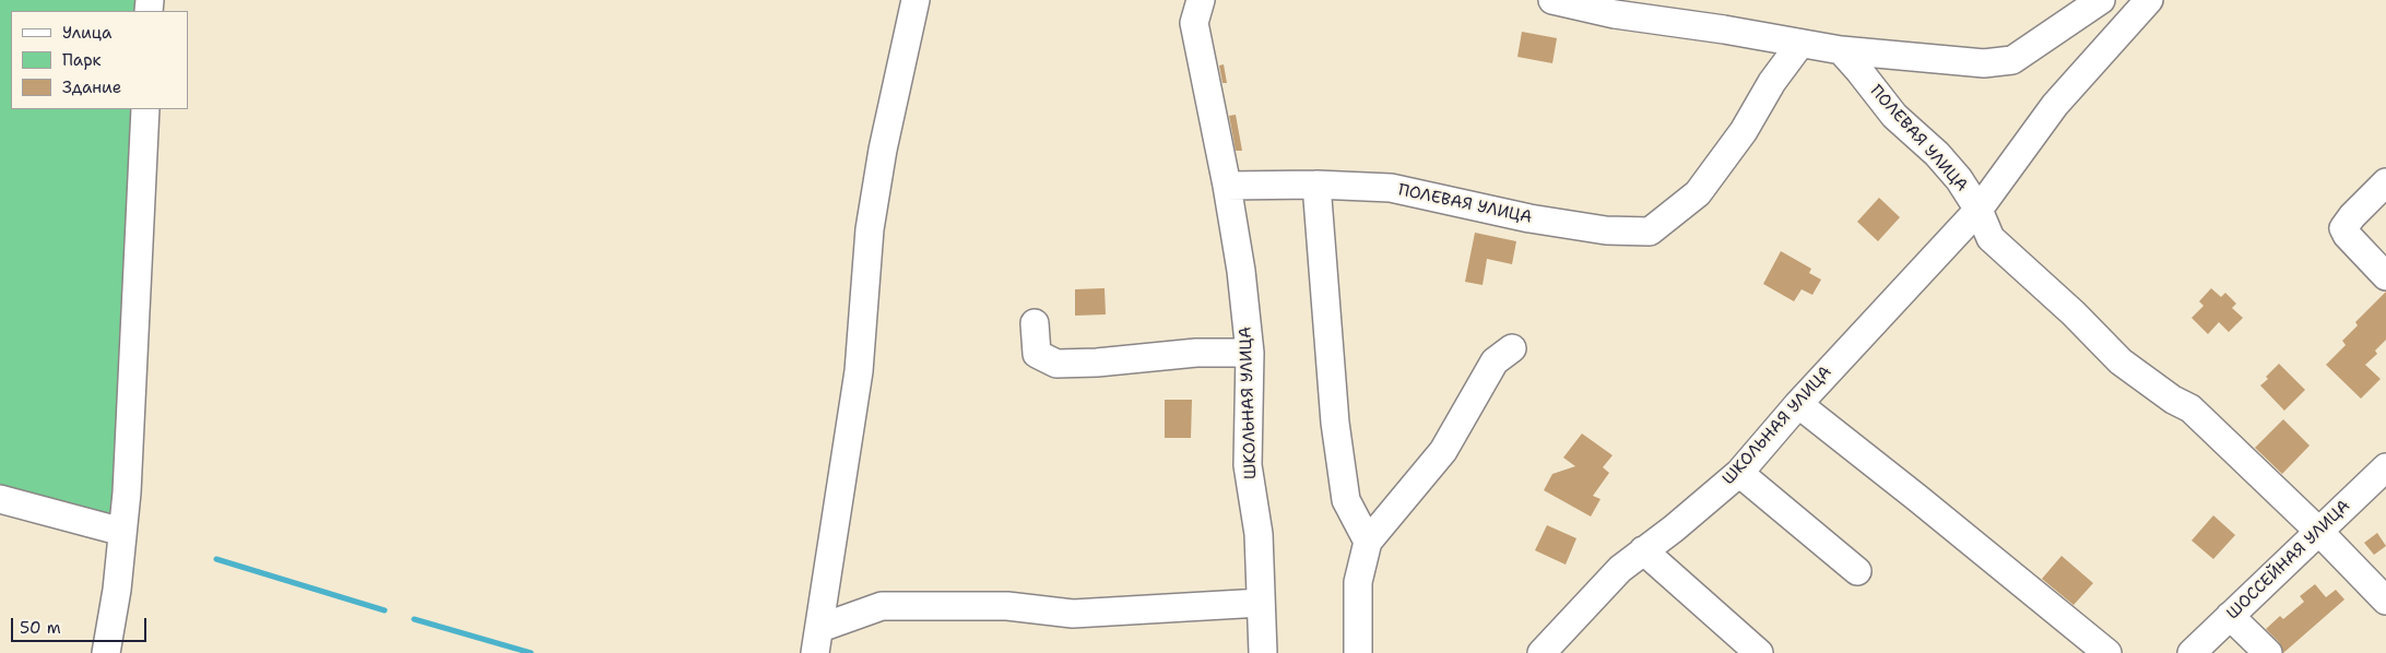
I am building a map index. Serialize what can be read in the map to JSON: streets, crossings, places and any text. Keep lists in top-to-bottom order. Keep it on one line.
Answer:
{"streets":{"street":["ПОЛЕВАЯ УЛИЦА","ШКОЛЬНАЯ УЛИЦА","ШОССЕЙНАЯ УЛИЦА"]},"crossings":[["ПОЛЕВАЯ УЛИЦА","ШКОЛЬНАЯ УЛИЦА"],["ПОЛЕВАЯ УЛИЦА","ШОССЕЙНАЯ УЛИЦА"]],"legend":["Улица","Парк","Здание"],"scale_bar":"50 m"}
